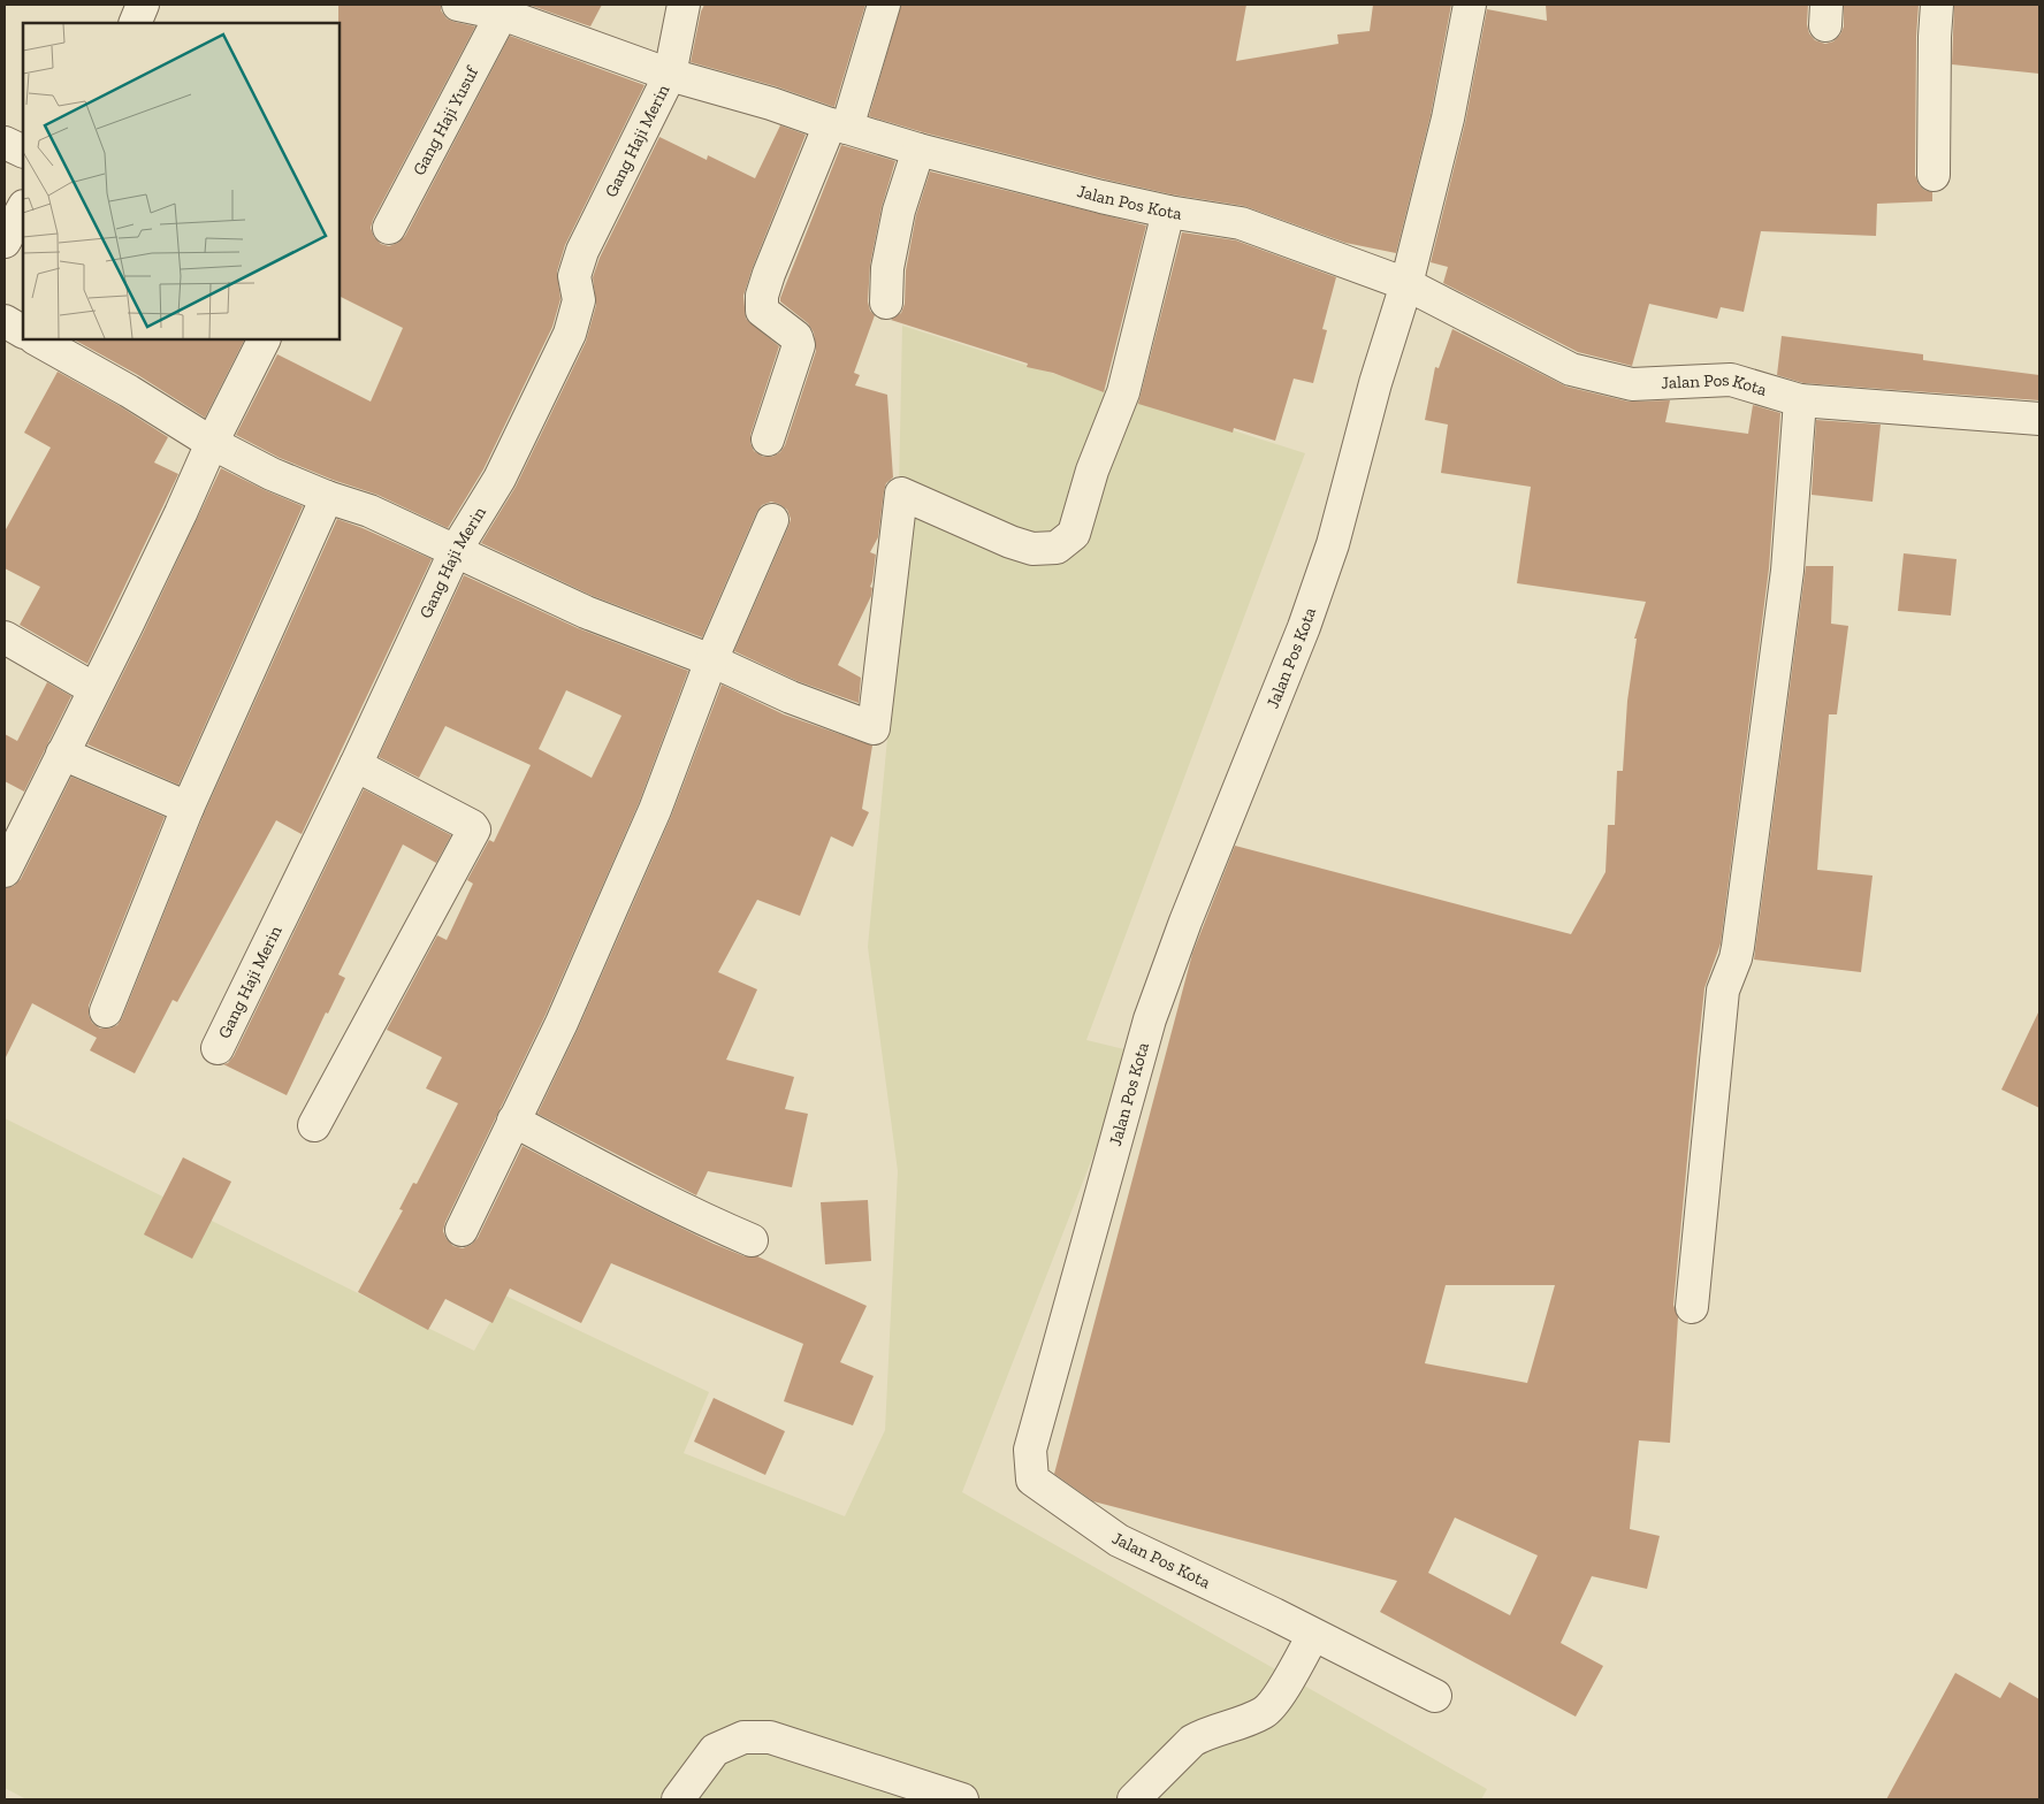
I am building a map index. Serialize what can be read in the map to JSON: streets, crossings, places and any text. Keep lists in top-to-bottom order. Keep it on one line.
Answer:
{"streets":{"street":["Gang Haji Yusuf","Gang Haji Merin","Jalan Pos Kota"]},"crossings":[["Gang Haji Yusuf","Jalan Pos Kota"],["Gang Haji Merin","Jalan Pos Kota"]]}
